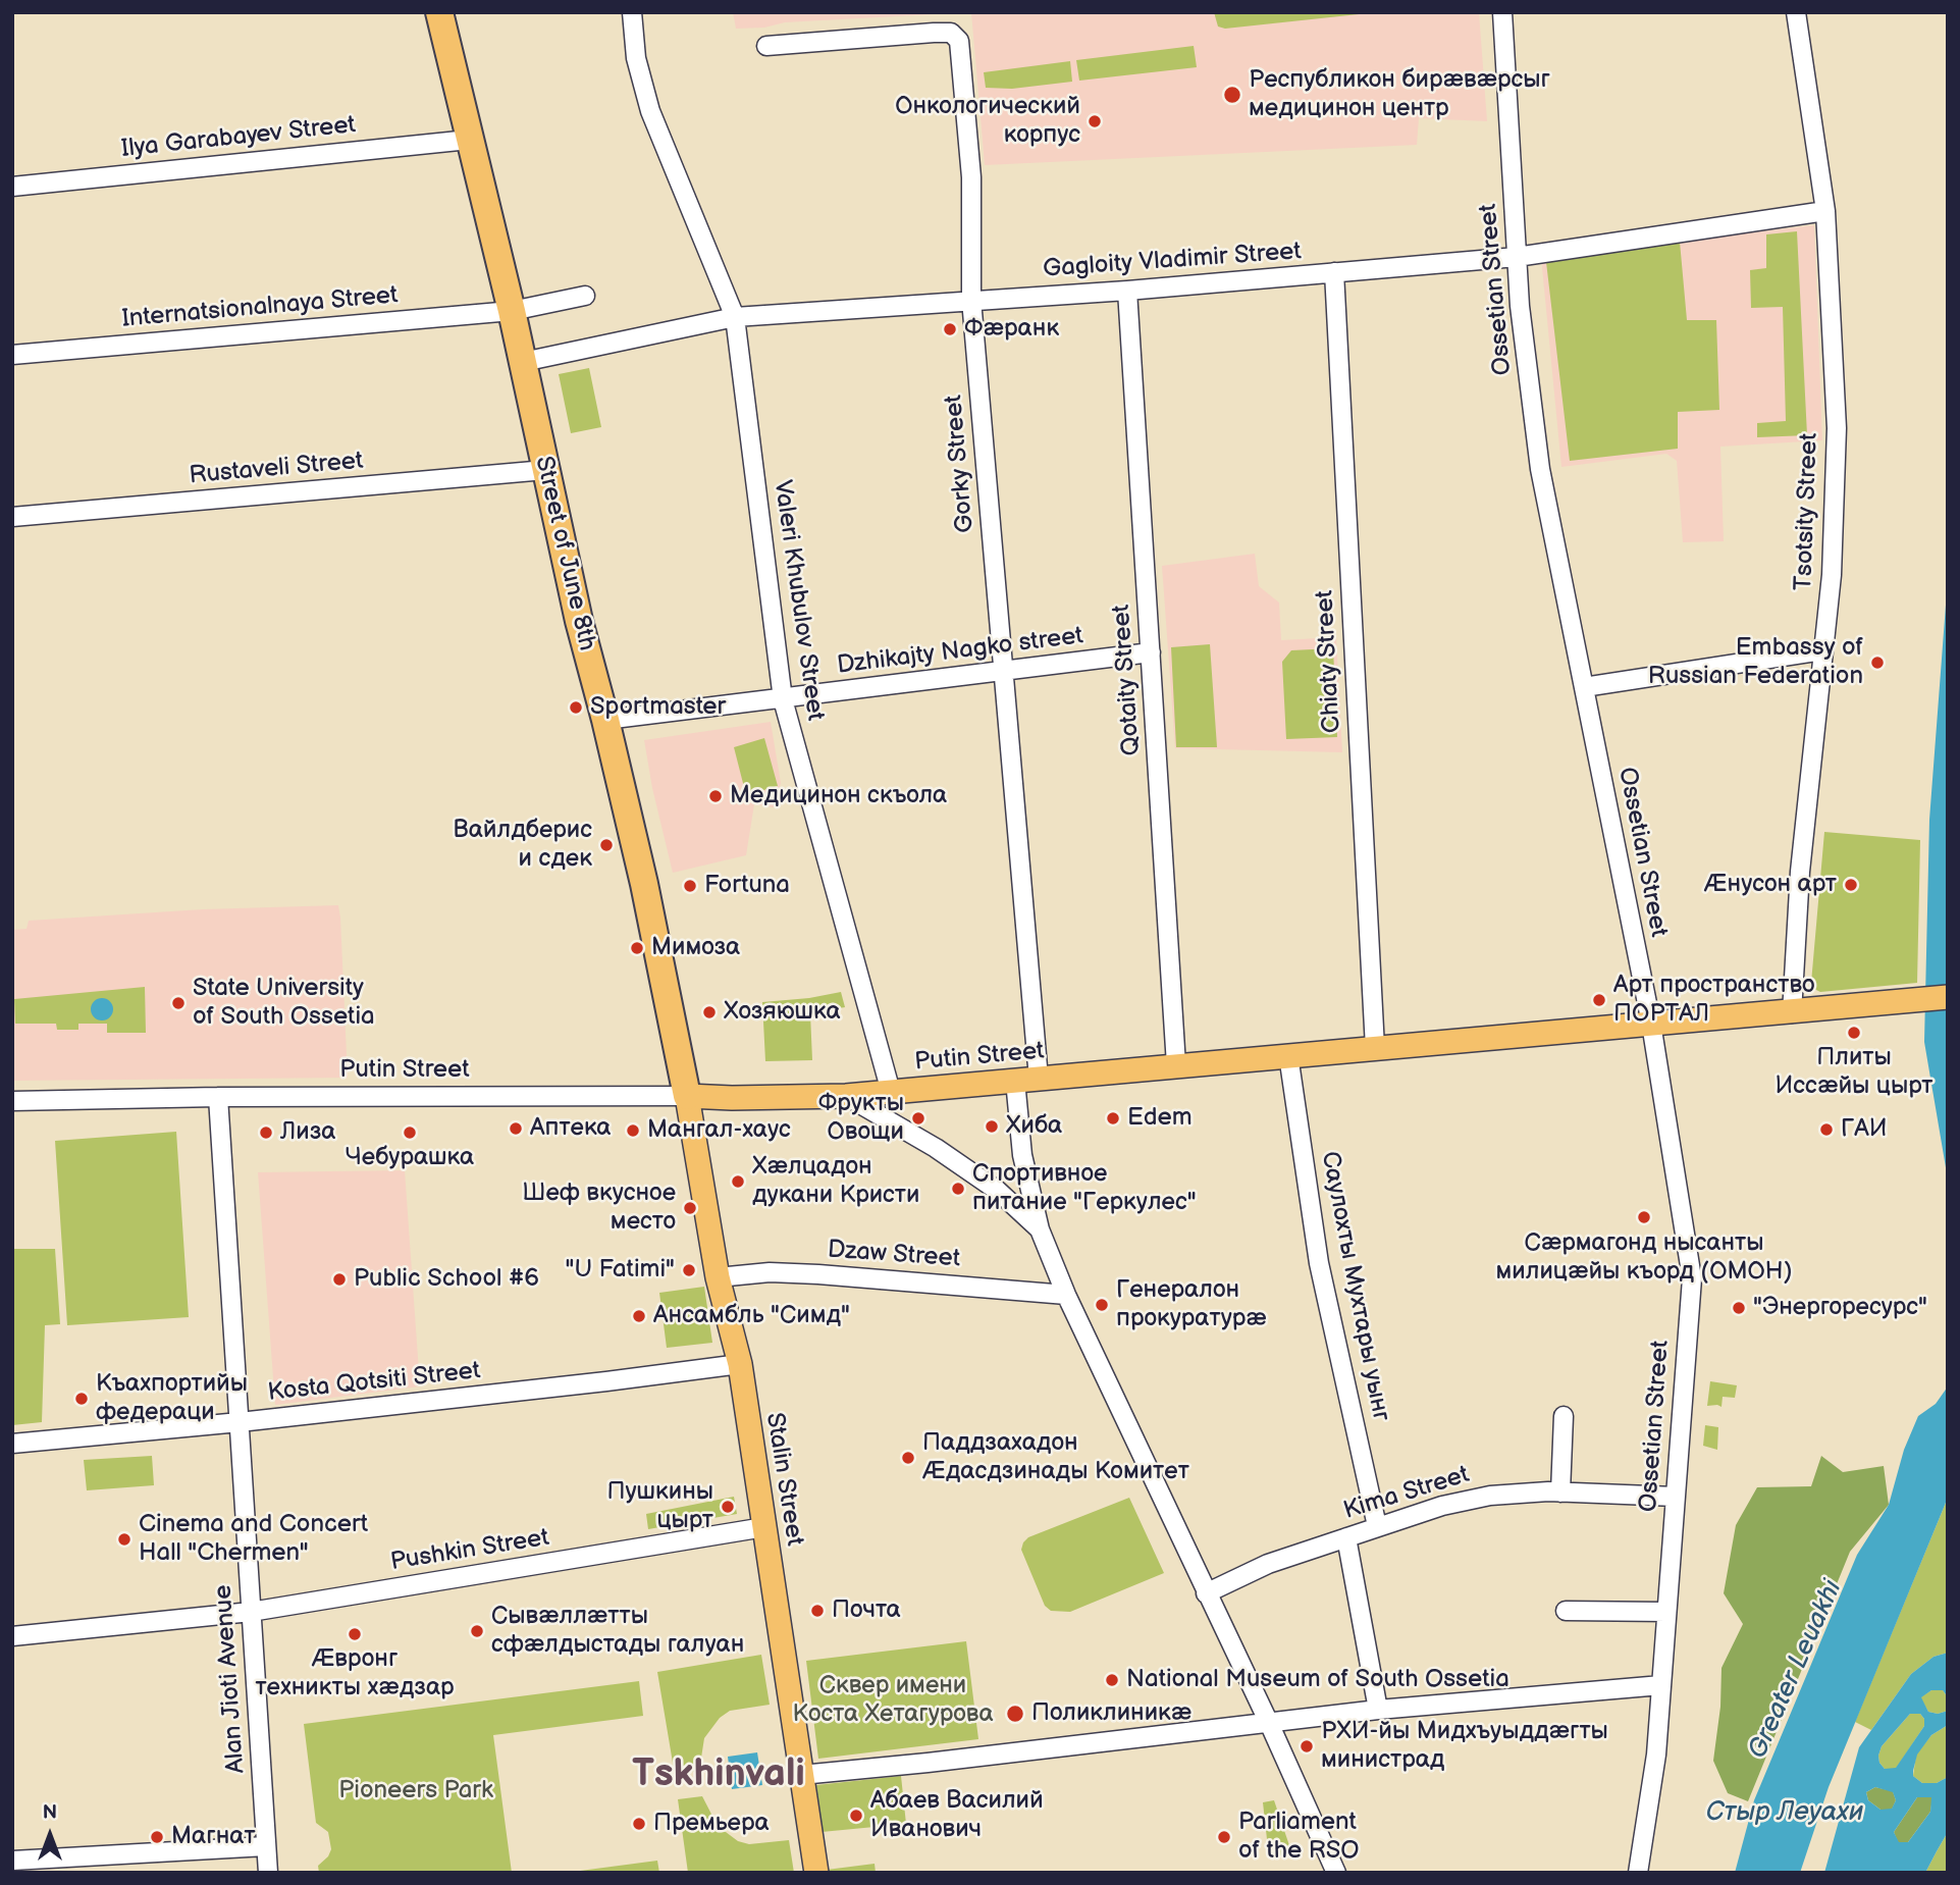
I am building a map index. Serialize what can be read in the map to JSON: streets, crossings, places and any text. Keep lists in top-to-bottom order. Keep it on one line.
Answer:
{"streets":{"highway":["Street of June 8th"],"main road":["Putin Street","Stalin Street"],"street":["Ilya Garabayev Street","Gagloity Vladimir Street","Ossetian Street","Internatsionalnaya Street","Gorky Street","Rustaveli Street","Tsotsity Street","Valeri Khubulov Street","Dzhikajty Nagko street","Chiaty Street","Qotaity Street","Dzaw Street","Саулохты Мухтары уынг","Kosta Qotsiti Street","Kima Street","Pushkin Street","Alan Jioti Avenue"]},"crossings":[["Ilya Garabayev Street","Street of June 8th"],["Gagloity Vladimir Street","Ossetian Street"],["Gagloity Vladimir Street","Gorky Street"],["Gagloity Vladimir Street","Tsotsity Street"],["Gagloity Vladimir Street","Street of June 8th"],["Gagloity Vladimir Street","Valeri Khubulov Street"],["Gagloity Vladimir Street","Chiaty Street"],["Gagloity Vladimir Street","Qotaity Street"],["Ossetian Street","Putin Street"],["Ossetian Street","Kima Street"],["Internatsionalnaya Street","Street of June 8th"],["Gorky Street","Dzhikajty Nagko street"],["Gorky Street","Putin Street"],["Gorky Street","Dzaw Street"],["Gorky Street","Kima Street"],["Rustaveli Street","Street of June 8th"],["Tsotsity Street","Putin Street"],["Street of June 8th","Dzhikajty Nagko street"],["Street of June 8th","Putin Street"],["Street of June 8th","Stalin Street"],["Valeri Khubulov Street","Dzhikajty Nagko street"],["Valeri Khubulov Street","Putin Street"],["Dzhikajty Nagko street","Qotaity Street"],["Chiaty Street","Putin Street"],["Qotaity Street","Putin Street"],["Putin Street","Саулохты Мухтары уынг"],["Putin Street","Stalin Street"],["Putin Street","Alan Jioti Avenue"],["Dzaw Street","Stalin Street"],["Саулохты Мухтары уынг","Kima Street"],["Kosta Qotsiti Street","Stalin Street"],["Kosta Qotsiti Street","Alan Jioti Avenue"],["Stalin Street","Pushkin Street"],["Pushkin Street","Alan Jioti Avenue"]],"districts":["Tskhinvali"],"water":["Greater Leuakhi","Стыр Леуахи"],"parks":["Сквер имени Коста Хетагурова","Pioneers Park"],"places":["Республикон бирæвæрсыг медицинон центр","Онкологический корпус","Фæранк","Embassy of Russian Federation","Sportmaster","Медицинон скъола","Вайлдберис и сдек","Æнусон арт","Fortuna","Мимоза","Арт пространство ПОРТАЛ","State University of South Ossetia","Хозяюшка","Плиты Иссæйы цырт","Фрукты Овощи","Edem","Хиба","Аптека","ГАИ","Мангал-хаус","Лиза","Чебурашка","Хæлцадон дукани Кристи","Спортивное питание \"Геркулес\"","Шеф вкусное место","Сæрмагонд нысанты милицæйы къорд (ОМОН)","\"U Fatimi\"","Public School #6","Генералон прокуратурæ","\"Энергоресурс\"","Ансамбль \"Симд\"","Къахпортийы федераци","Паддзахадон Æдасдзинады Комитет","Пушкины цырт","Cinema and Concert Hall \"Chermen\"","Почта","Сывæллæтты сфæлдыстады галуан","Æвpонг техникты хæдзар","National Museum of South Ossetia","Поликлиникæ","РХИ-йы Мидхъуыддæгты министрад","Абаев Василий Иванович","Премьера","Магнат","Parliament of the RSO"],"north":"top"}
